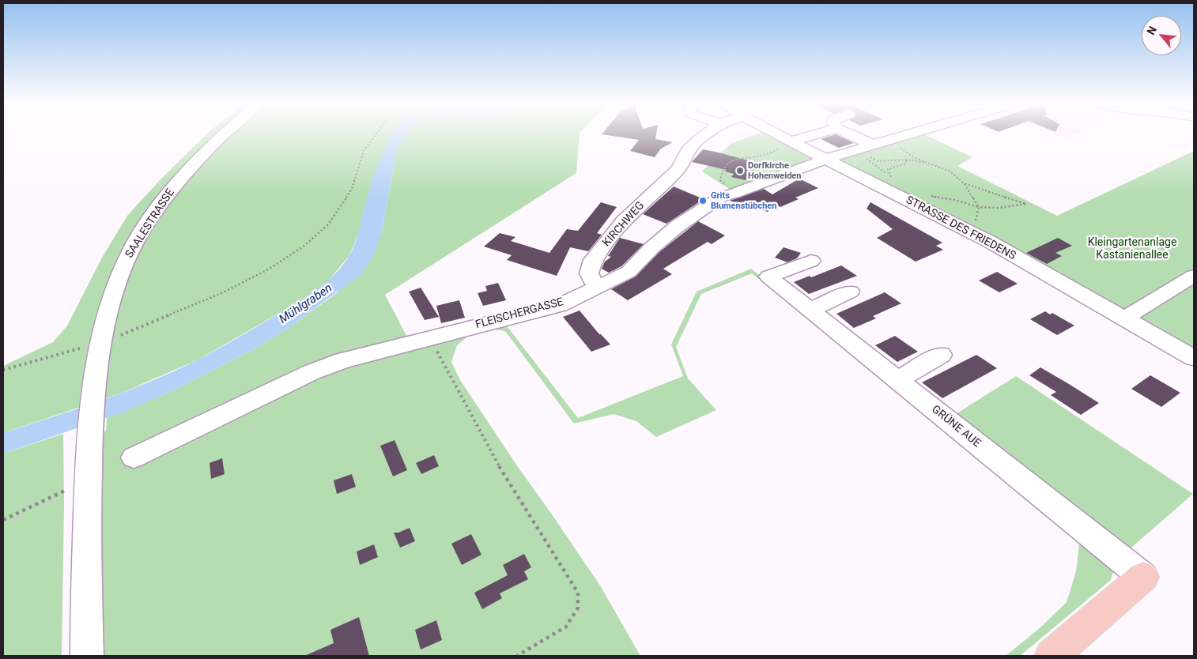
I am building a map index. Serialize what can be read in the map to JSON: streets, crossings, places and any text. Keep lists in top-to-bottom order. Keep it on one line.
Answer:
{"streets":{"street":["SAALESTRASSE","KIRCHWEG","STRASSE DES FRIEDENS","FLEISCHERGASSE","GRÜNE AUE"]},"crossings":[["KIRCHWEG","FLEISCHERGASSE"],["STRASSE DES FRIEDENS","FLEISCHERGASSE"]],"water":["Mühlgraben"],"parks":["Kleingartenanlage Kastanienallee"],"places":["Dorfkirche Hohenweiden","Grits Blumenstübchen"],"north":"top left"}
